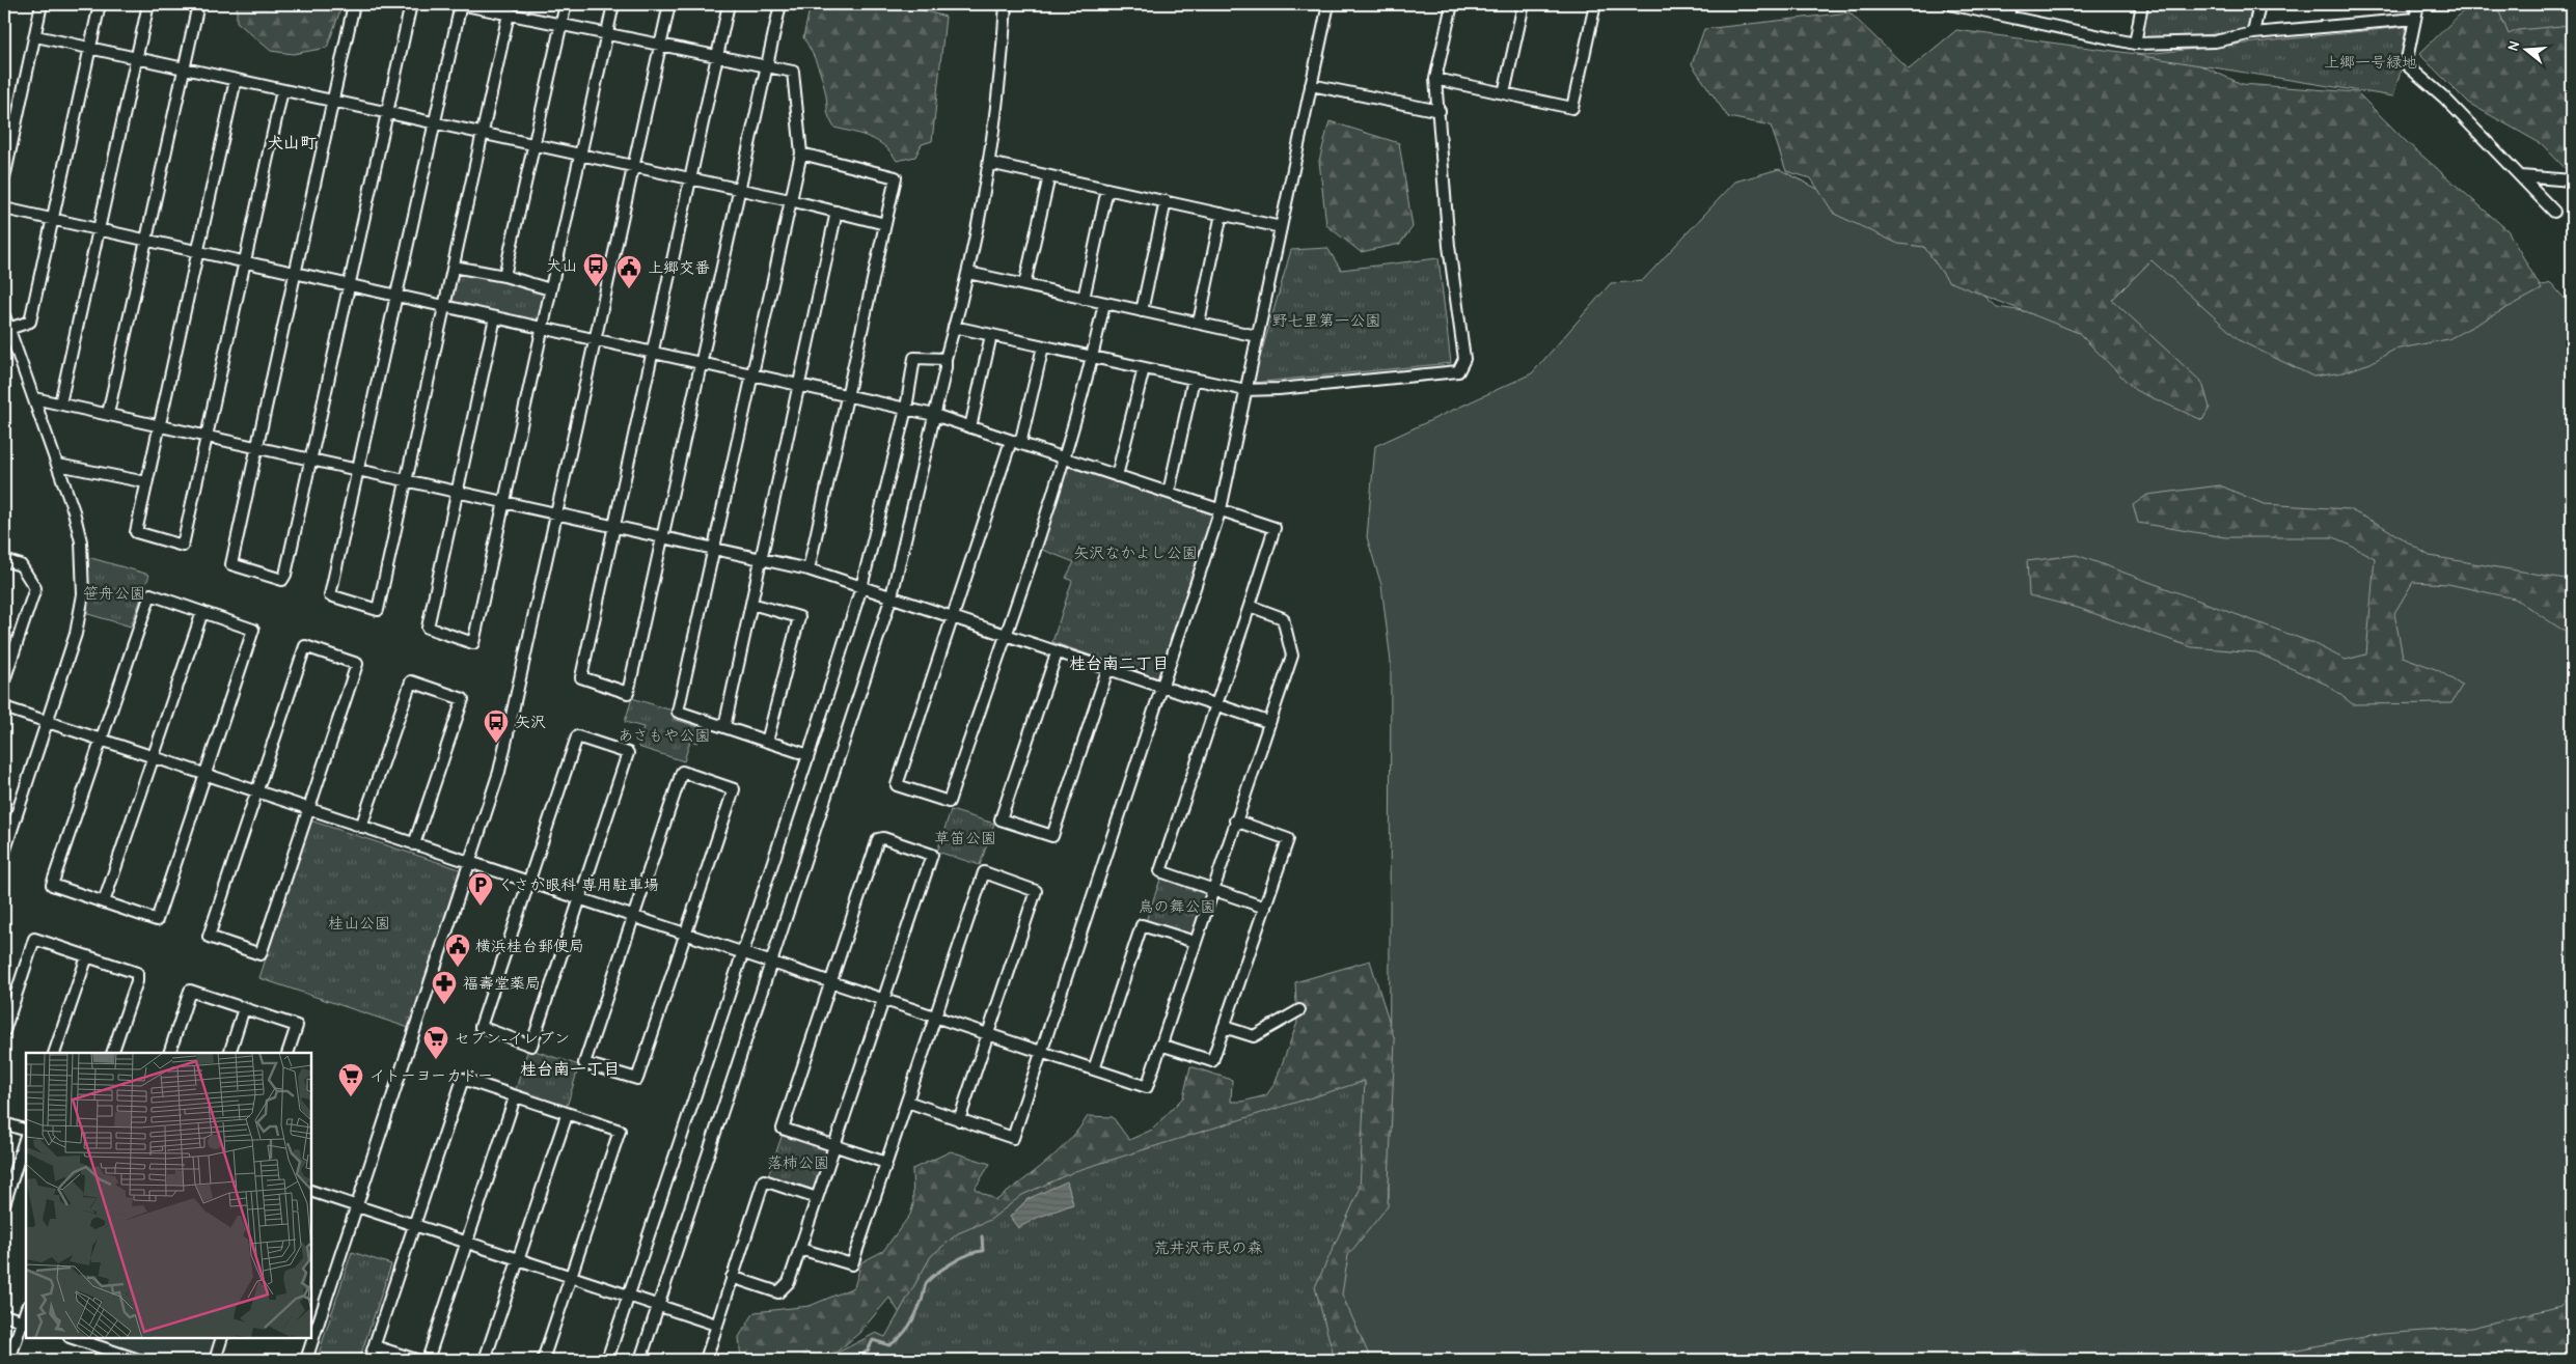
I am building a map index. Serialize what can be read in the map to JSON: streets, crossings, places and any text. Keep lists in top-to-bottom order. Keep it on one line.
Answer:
{"districts":["犬山町","桂台南二丁目","桂台南一丁目"],"parks":["上郷一号緑地","野七里第一公園","矢沢なかよし公園","笹舟公園","あさもや公園","草笛公園","鳥の舞公園","桂山公園","落柿公園","荒井沢市民の森"],"places":{"bus stop":["犬山","矢沢"],"public building":["上郷交番","横浜桂台郵便局"],"parking":["くさか眼科 専用駐車場"],"pharmacy":["福壽堂薬局"],"supermarket":["セブン-イレブン","イトーヨーカドー"]},"north":"left"}
